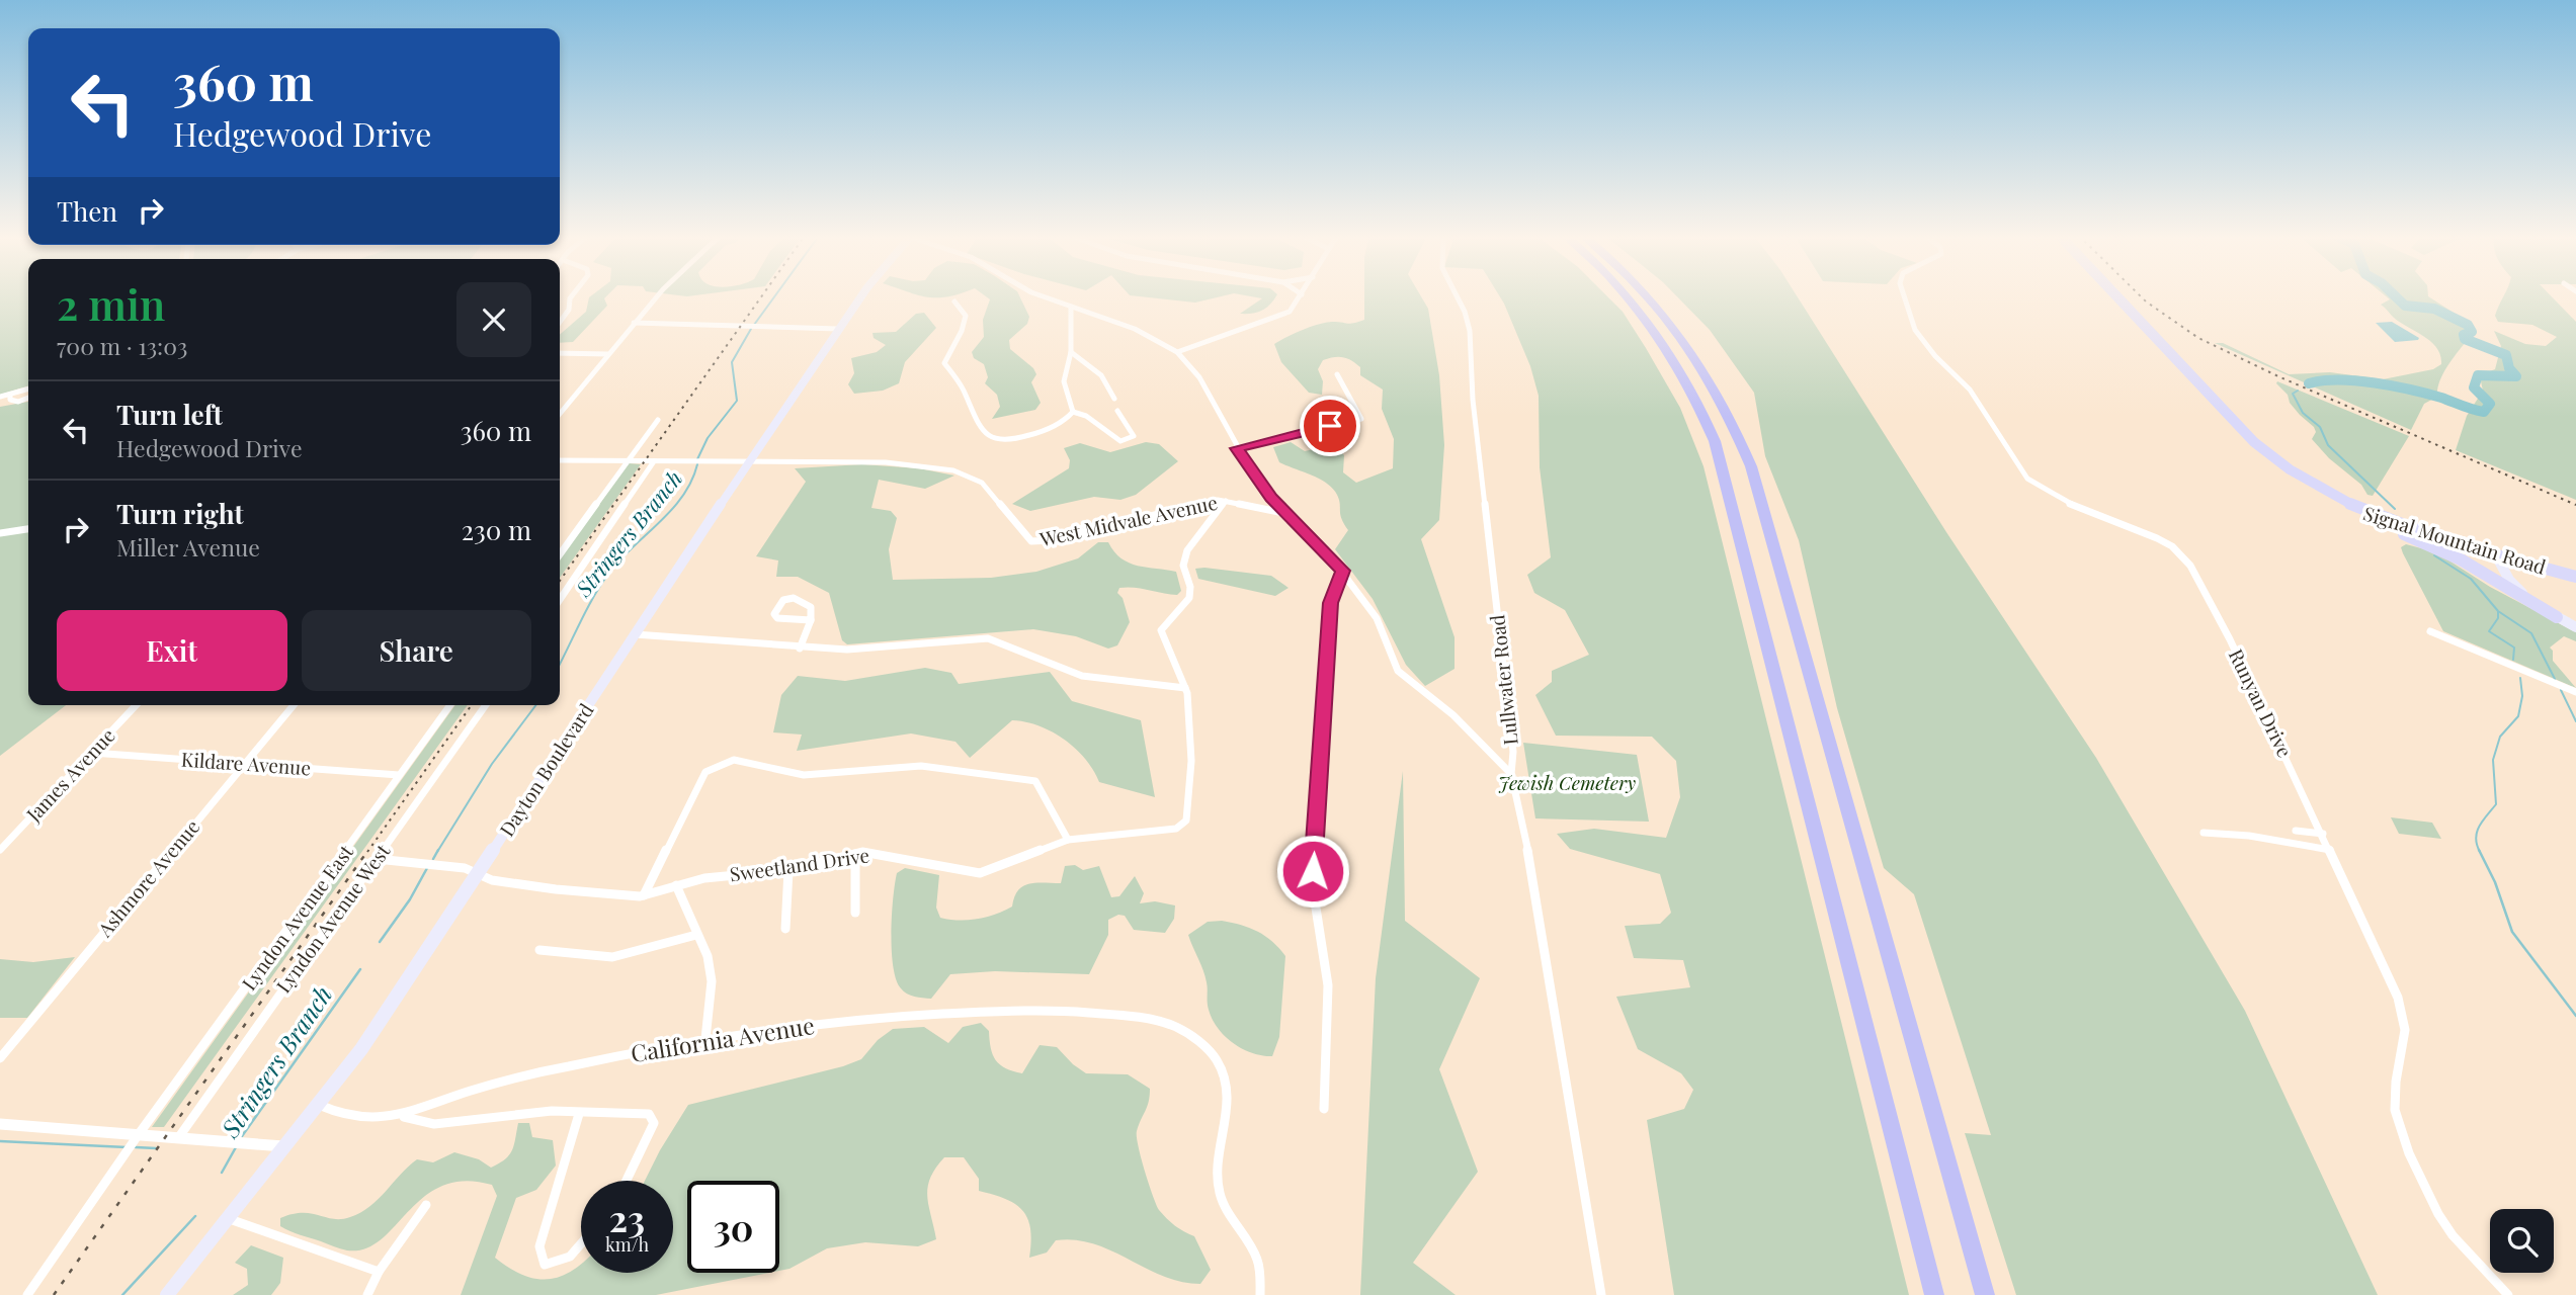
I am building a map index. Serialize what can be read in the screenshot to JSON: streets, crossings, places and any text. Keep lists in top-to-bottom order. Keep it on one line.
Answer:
{"streets":{"main road":["Signal Mountain Road","Dayton Boulevard"],"street":["West Midvale Avenue","Lullwater Road","Runyan Drive","Kildare Avenue","James Avenue","Sweetland Drive","Ashmore Avenue","Lyndon Avenue East","Lyndon Avenue West","California Avenue"]},"crossings":[["West Midvale Avenue","Dayton Boulevard"],["West Midvale Avenue","Sweetland Drive"],["Kildare Avenue","James Avenue"],["Kildare Avenue","Ashmore Avenue"],["Kildare Avenue","Lyndon Avenue East"],["Dayton Boulevard","Sweetland Drive"],["Dayton Boulevard","California Avenue"]],"water":["Stringers Branch"],"parks":["Jewish Cemetery"],"page":{"turn":["360 m","Hedgewood Drive"],"then":"Then","heading":["2 min","700 m · 13:03"],"list":[{"name":"Turn left","note":"Hedgewood Drive","value":"360 m"},{"name":"Turn right","note":"Miller Avenue","value":"230 m"}],"buttons":["Exit","Share"],"speed":"23 km/h","limit":"30"}}
